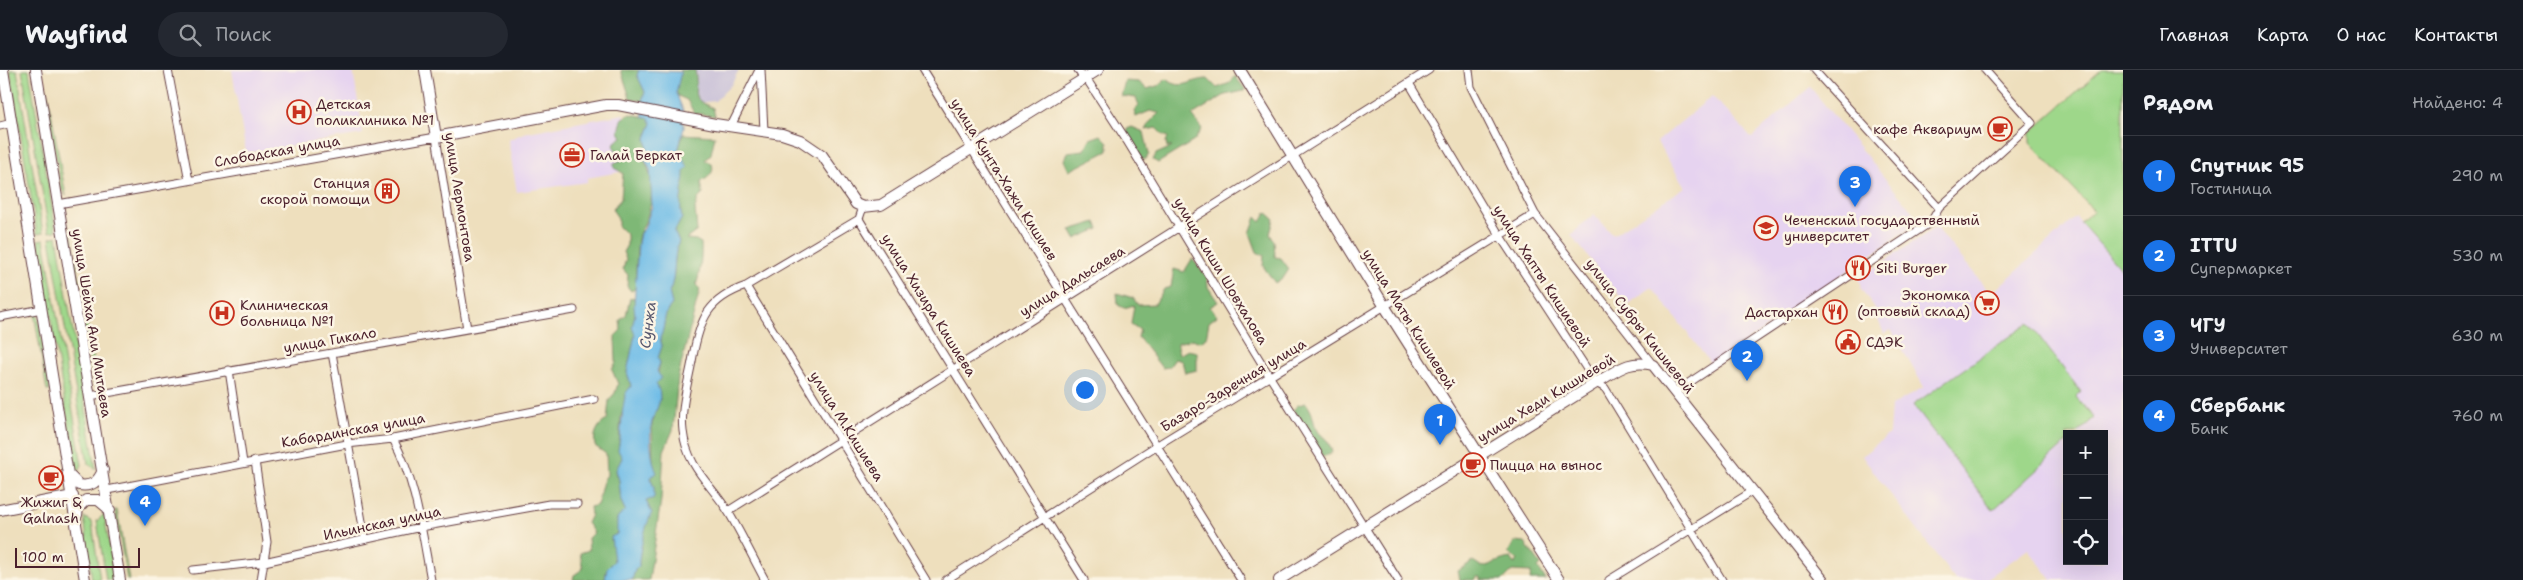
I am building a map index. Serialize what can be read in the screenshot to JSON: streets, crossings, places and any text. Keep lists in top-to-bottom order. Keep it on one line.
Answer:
{"streets":{"street":["Слободская улица","улица Кунта-Хажи Кишиев","улица Лермонтова","улица Киши Шовхалова","улица Хапты Кишиевой","улица Дальсаева","улица Хизира Кишиева","улица Маты Кишиевой","улица Шейха Али Митаева","улица Субры Кишиевой","улица Гикало","Базаро-Заречная улица","улица Хеди Кишиевой","улица М.Кишиева","Кабардинская улица","Ильинская улица"]},"crossings":[["Слободская улица","улица Лермонтова"],["Слободская улица","улица Шейха Али Митаева"],["улица Кунта-Хажи Кишиев","улица Дальсаева"],["улица Кунта-Хажи Кишиев","Базаро-Заречная улица"],["улица Лермонтова","улица Гикало"],["улица Киши Шовхалова","улица Дальсаева"],["улица Киши Шовхалова","Базаро-Заречная улица"],["улица Киши Шовхалова","улица Хеди Кишиевой"],["улица Хапты Кишиевой","улица Дальсаева"],["улица Хапты Кишиевой","Базаро-Заречная улица"],["улица Хапты Кишиевой","улица Хеди Кишиевой"],["улица Дальсаева","улица Хизира Кишиева"],["улица Дальсаева","улица Маты Кишиевой"],["улица Дальсаева","улица М.Кишиева"],["улица Хизира Кишиева","Базаро-Заречная улица"],["улица Маты Кишиевой","Базаро-Заречная улица"],["улица Маты Кишиевой","улица Хеди Кишиевой"],["улица Шейха Али Митаева","улица Гикало"],["улица Шейха Али Митаева","Кабардинская улица"],["улица Субры Кишиевой","Базаро-Заречная улица"],["улица Субры Кишиевой","улица Хеди Кишиевой"]],"water":["Сунжа"],"places":{"hospital":["Детская поликлиника №1","Клиническая больница №1"],"cafe":["кафе Аквариум","Пицца на вынос","Жижиг & Galnash"],"office":["Галай Беркат"],"building":["Станция скорой помощи"],"school or university":["Чеченский государственный университет"],"restaurant":["Siti Burger","Дастархан"],"supermarket":["Экономка (оптовый склад)"],"public building":["СДЭК"]},"scale_bar":"100 m","page":{"header":"Wayfind","search":"Поиск","nav":["Главная","Карта","О нас","Контакты"],"heading":["Рядом","Найдено: 4"],"list":[{"mark":"1","name":"Спутник 95","note":"Гостиница","value":"290 m"},{"mark":"2","name":"ITTU","note":"Супермаркет","value":"530 m"},{"mark":"3","name":"ЧГУ","note":"Университет","value":"630 m"},{"mark":"4","name":"Сбербанк","note":"Банк","value":"760 m"}],"pins":["3","2","1","4"],"map_buttons":["+","−"],"scale":"100 m"}}
